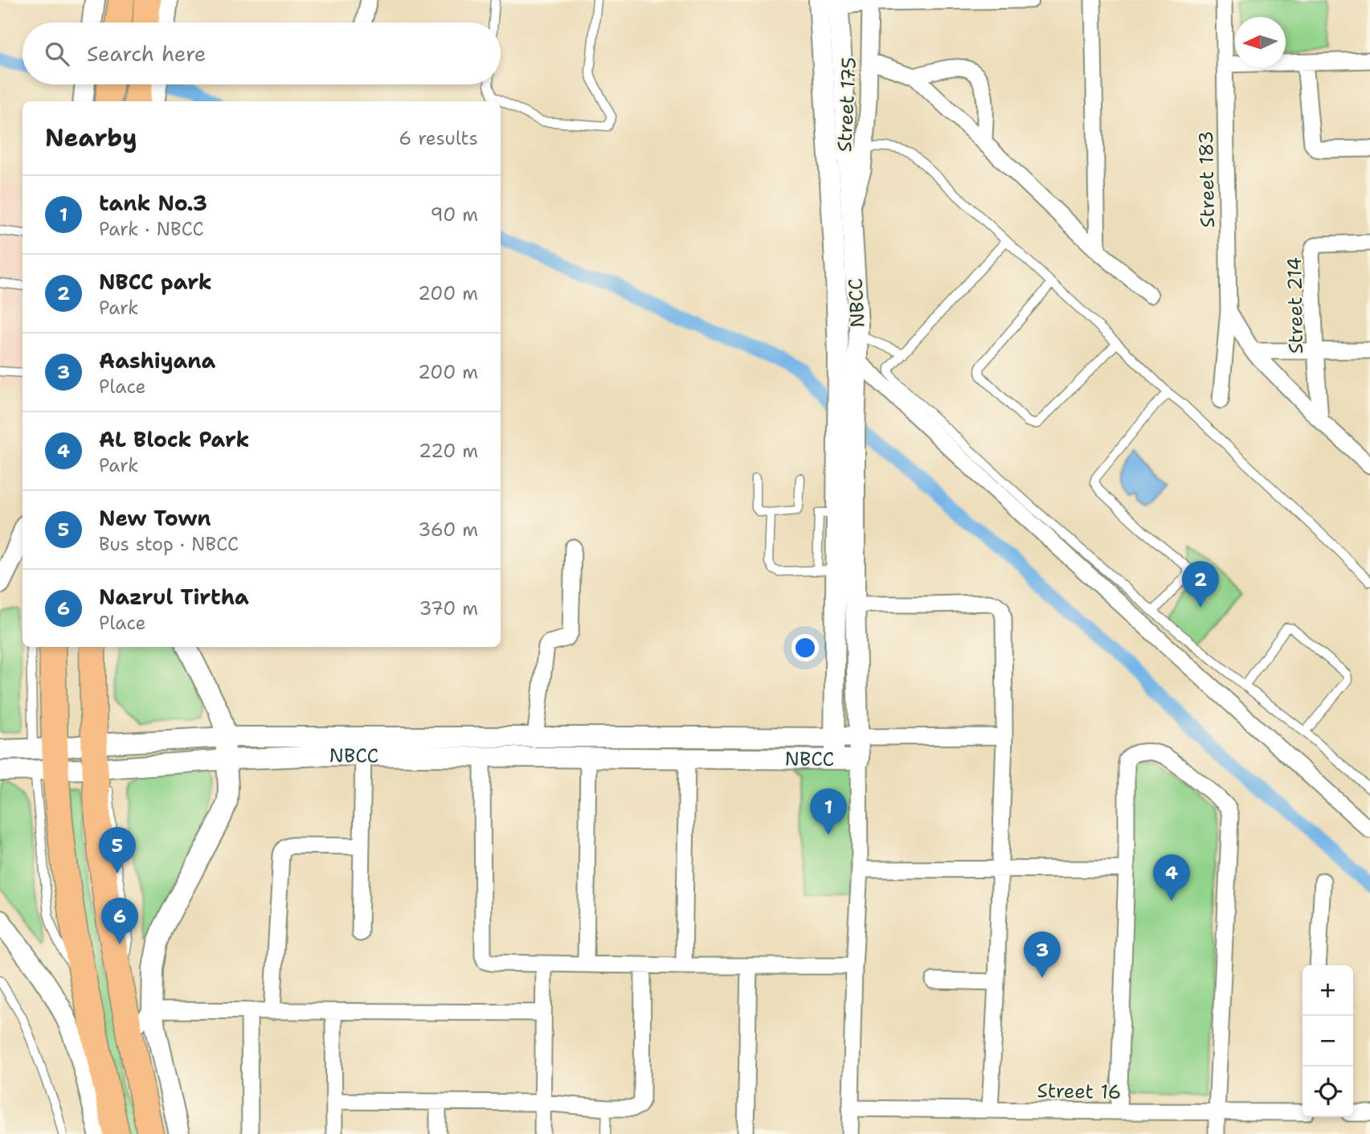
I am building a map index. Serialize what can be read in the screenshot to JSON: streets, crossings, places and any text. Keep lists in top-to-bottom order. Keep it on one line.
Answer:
{"streets":{"street":["Street 175","Street 183","NBCC","Street 214","Street 16"]},"crossings":[["Street 175","NBCC"]],"north":"left","page":{"search":"Search here","heading":["Nearby","6 results"],"list":[{"mark":"1","name":"tank No.3","note":"Park · NBCC","value":"90 m"},{"mark":"2","name":"NBCC park","note":"Park","value":"200 m"},{"mark":"3","name":"Aashiyana","note":"Place","value":"200 m"},{"mark":"4","name":"AL Block Park","note":"Park","value":"220 m"},{"mark":"5","name":"New Town","note":"Bus stop · NBCC","value":"360 m"},{"mark":"6","name":"Nazrul Tirtha","note":"Place","value":"370 m"}],"pins":["2","1","5","4","6","3"],"map_buttons":["+","−"]}}
